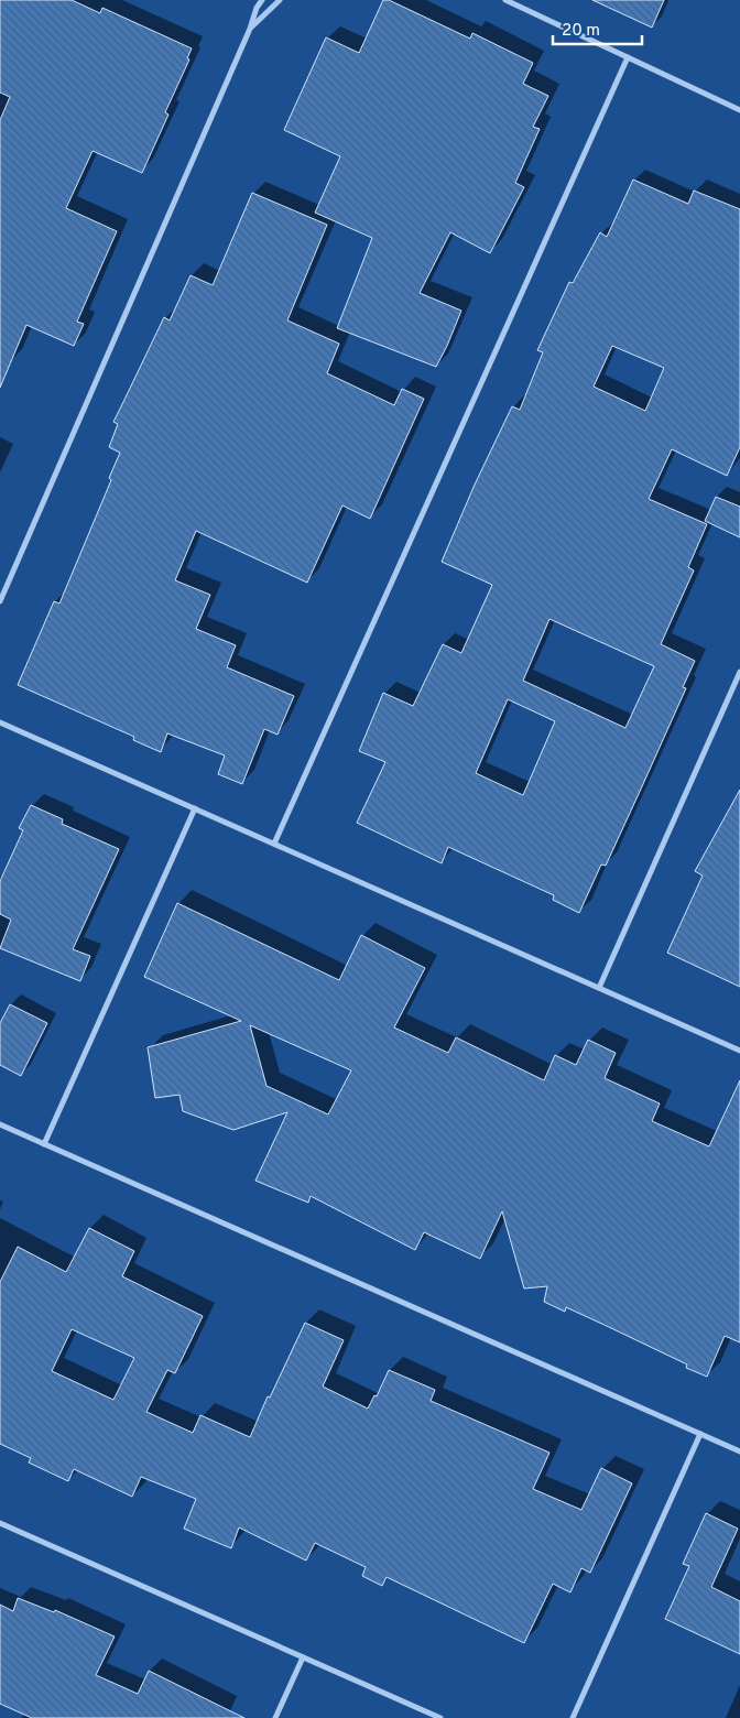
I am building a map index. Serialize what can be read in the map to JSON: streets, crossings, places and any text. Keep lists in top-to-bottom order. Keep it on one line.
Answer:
{"scale_bar":"20 m"}
